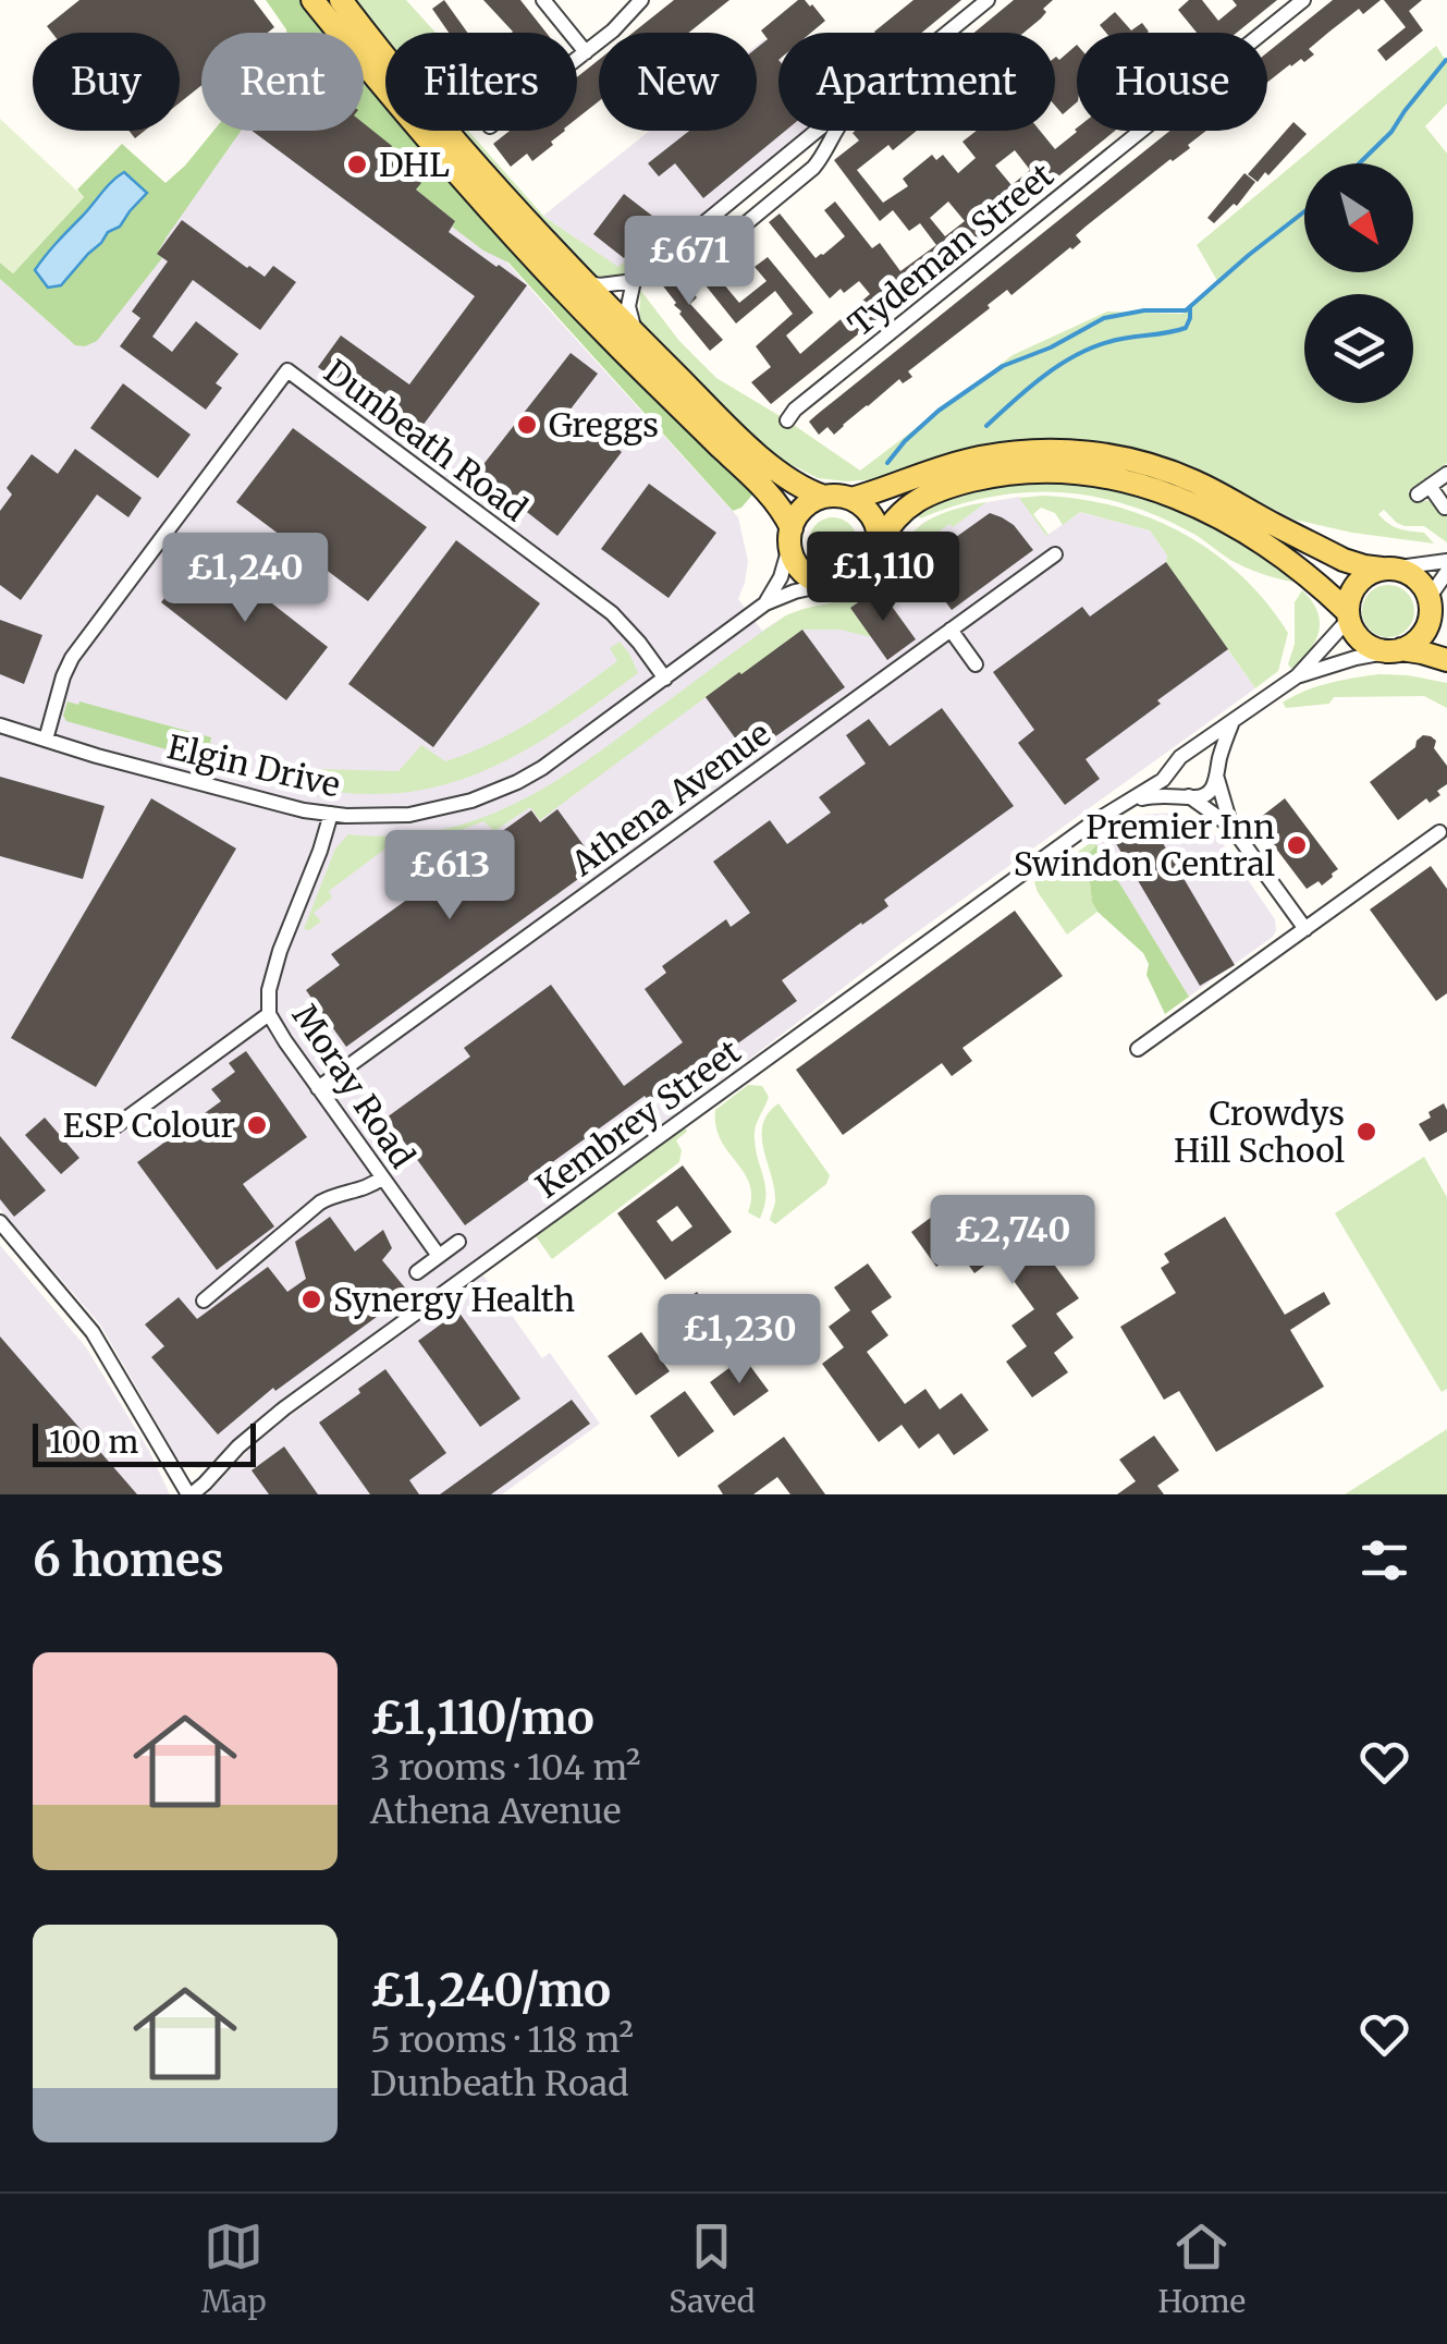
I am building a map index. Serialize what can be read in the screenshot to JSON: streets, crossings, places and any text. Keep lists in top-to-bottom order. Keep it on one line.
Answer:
{"streets":{"street":["Tydeman Street","Dunbeath Road","Elgin Drive","Athena Avenue","Moray Road","Kembrey Street"]},"crossings":[["Dunbeath Road","Elgin Drive"],["Elgin Drive","Moray Road"],["Athena Avenue","Moray Road"]],"places":["DHL","Greggs","Premier Inn Swindon Central","ESP Colour","Crowdys Hill School","Synergy Health"],"scale_bar":"100 m","north":"bottom right","page":{"chip":["Buy","Rent","Filters","New","Apartment","House"],"price":["£671","£1,110","£1,240","£613","£2,740","£1,230"],"scale":"100 m","heading":"6 homes","list":[{"name":"£1,110/mo","note":"3 rooms · 104 m² · Athena Avenue"},{"name":"£1,240/mo","note":"5 rooms · 118 m² · Dunbeath Road"}],"tabs":["Map","Saved","Home"]}}
